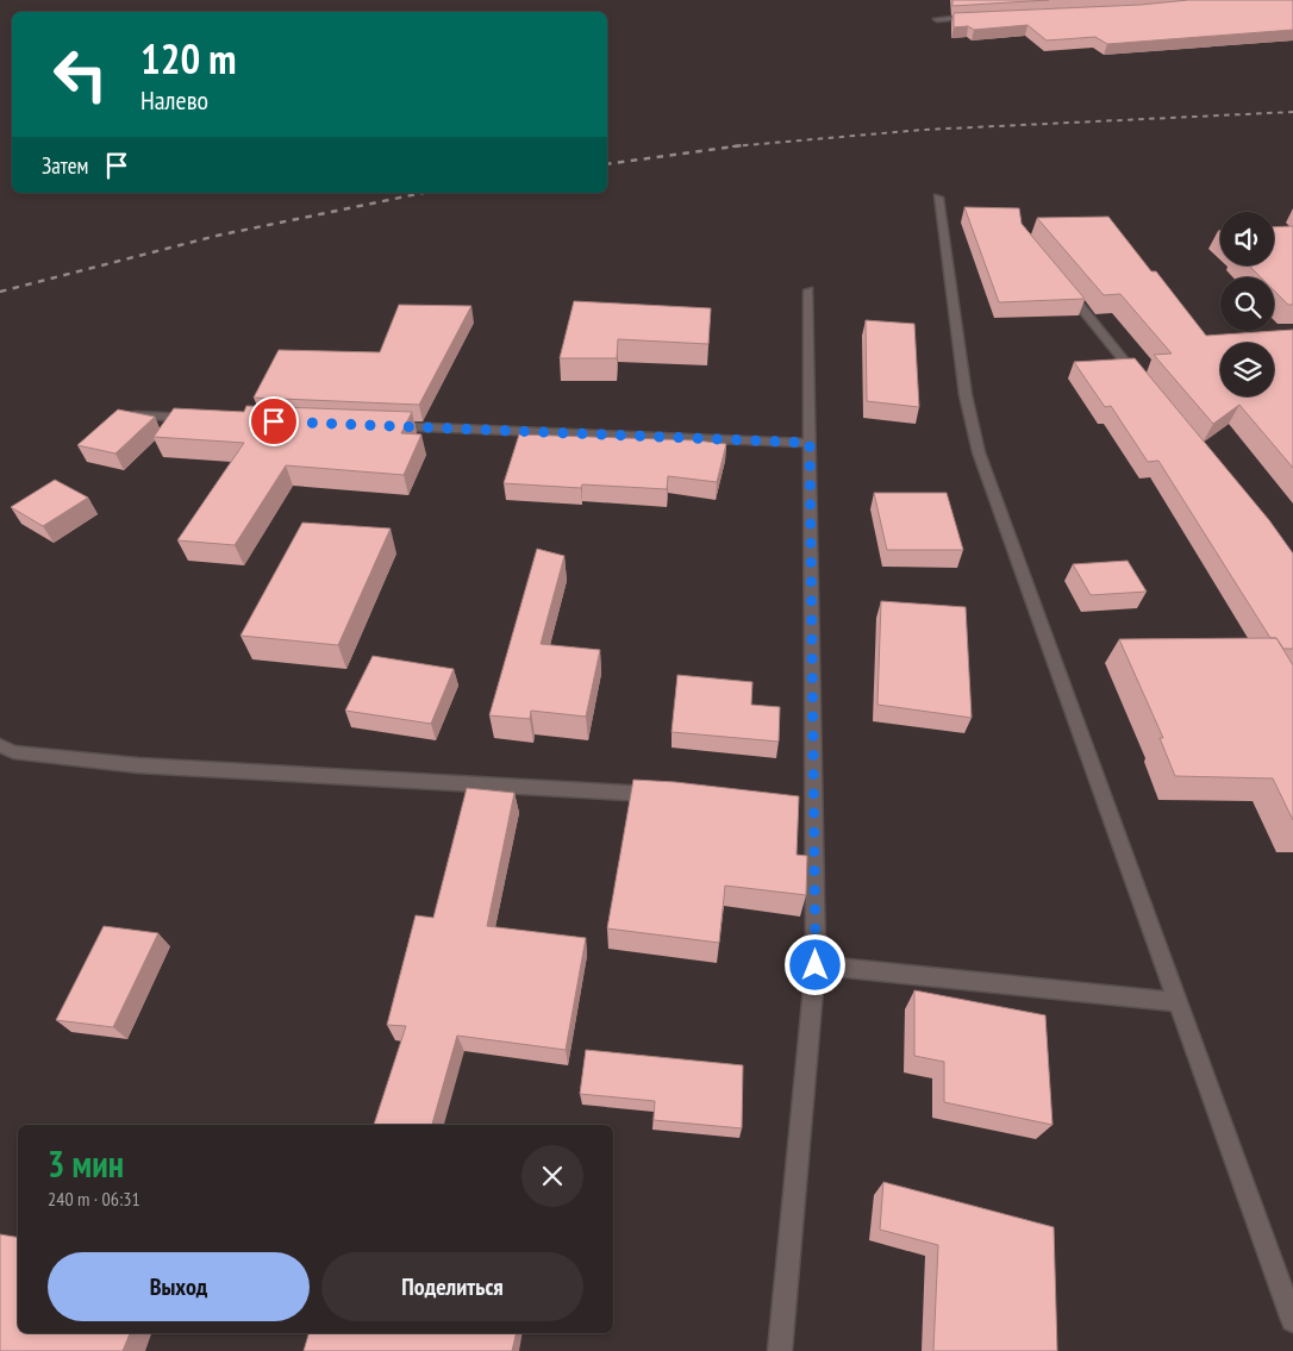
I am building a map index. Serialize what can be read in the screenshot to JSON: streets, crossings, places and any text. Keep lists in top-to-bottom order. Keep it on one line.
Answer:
{"page":{"turn":["120 m","Налево"],"then":"Затем","heading":["3 мин","240 m · 06:31"],"buttons":["Выход","Поделиться"]}}
